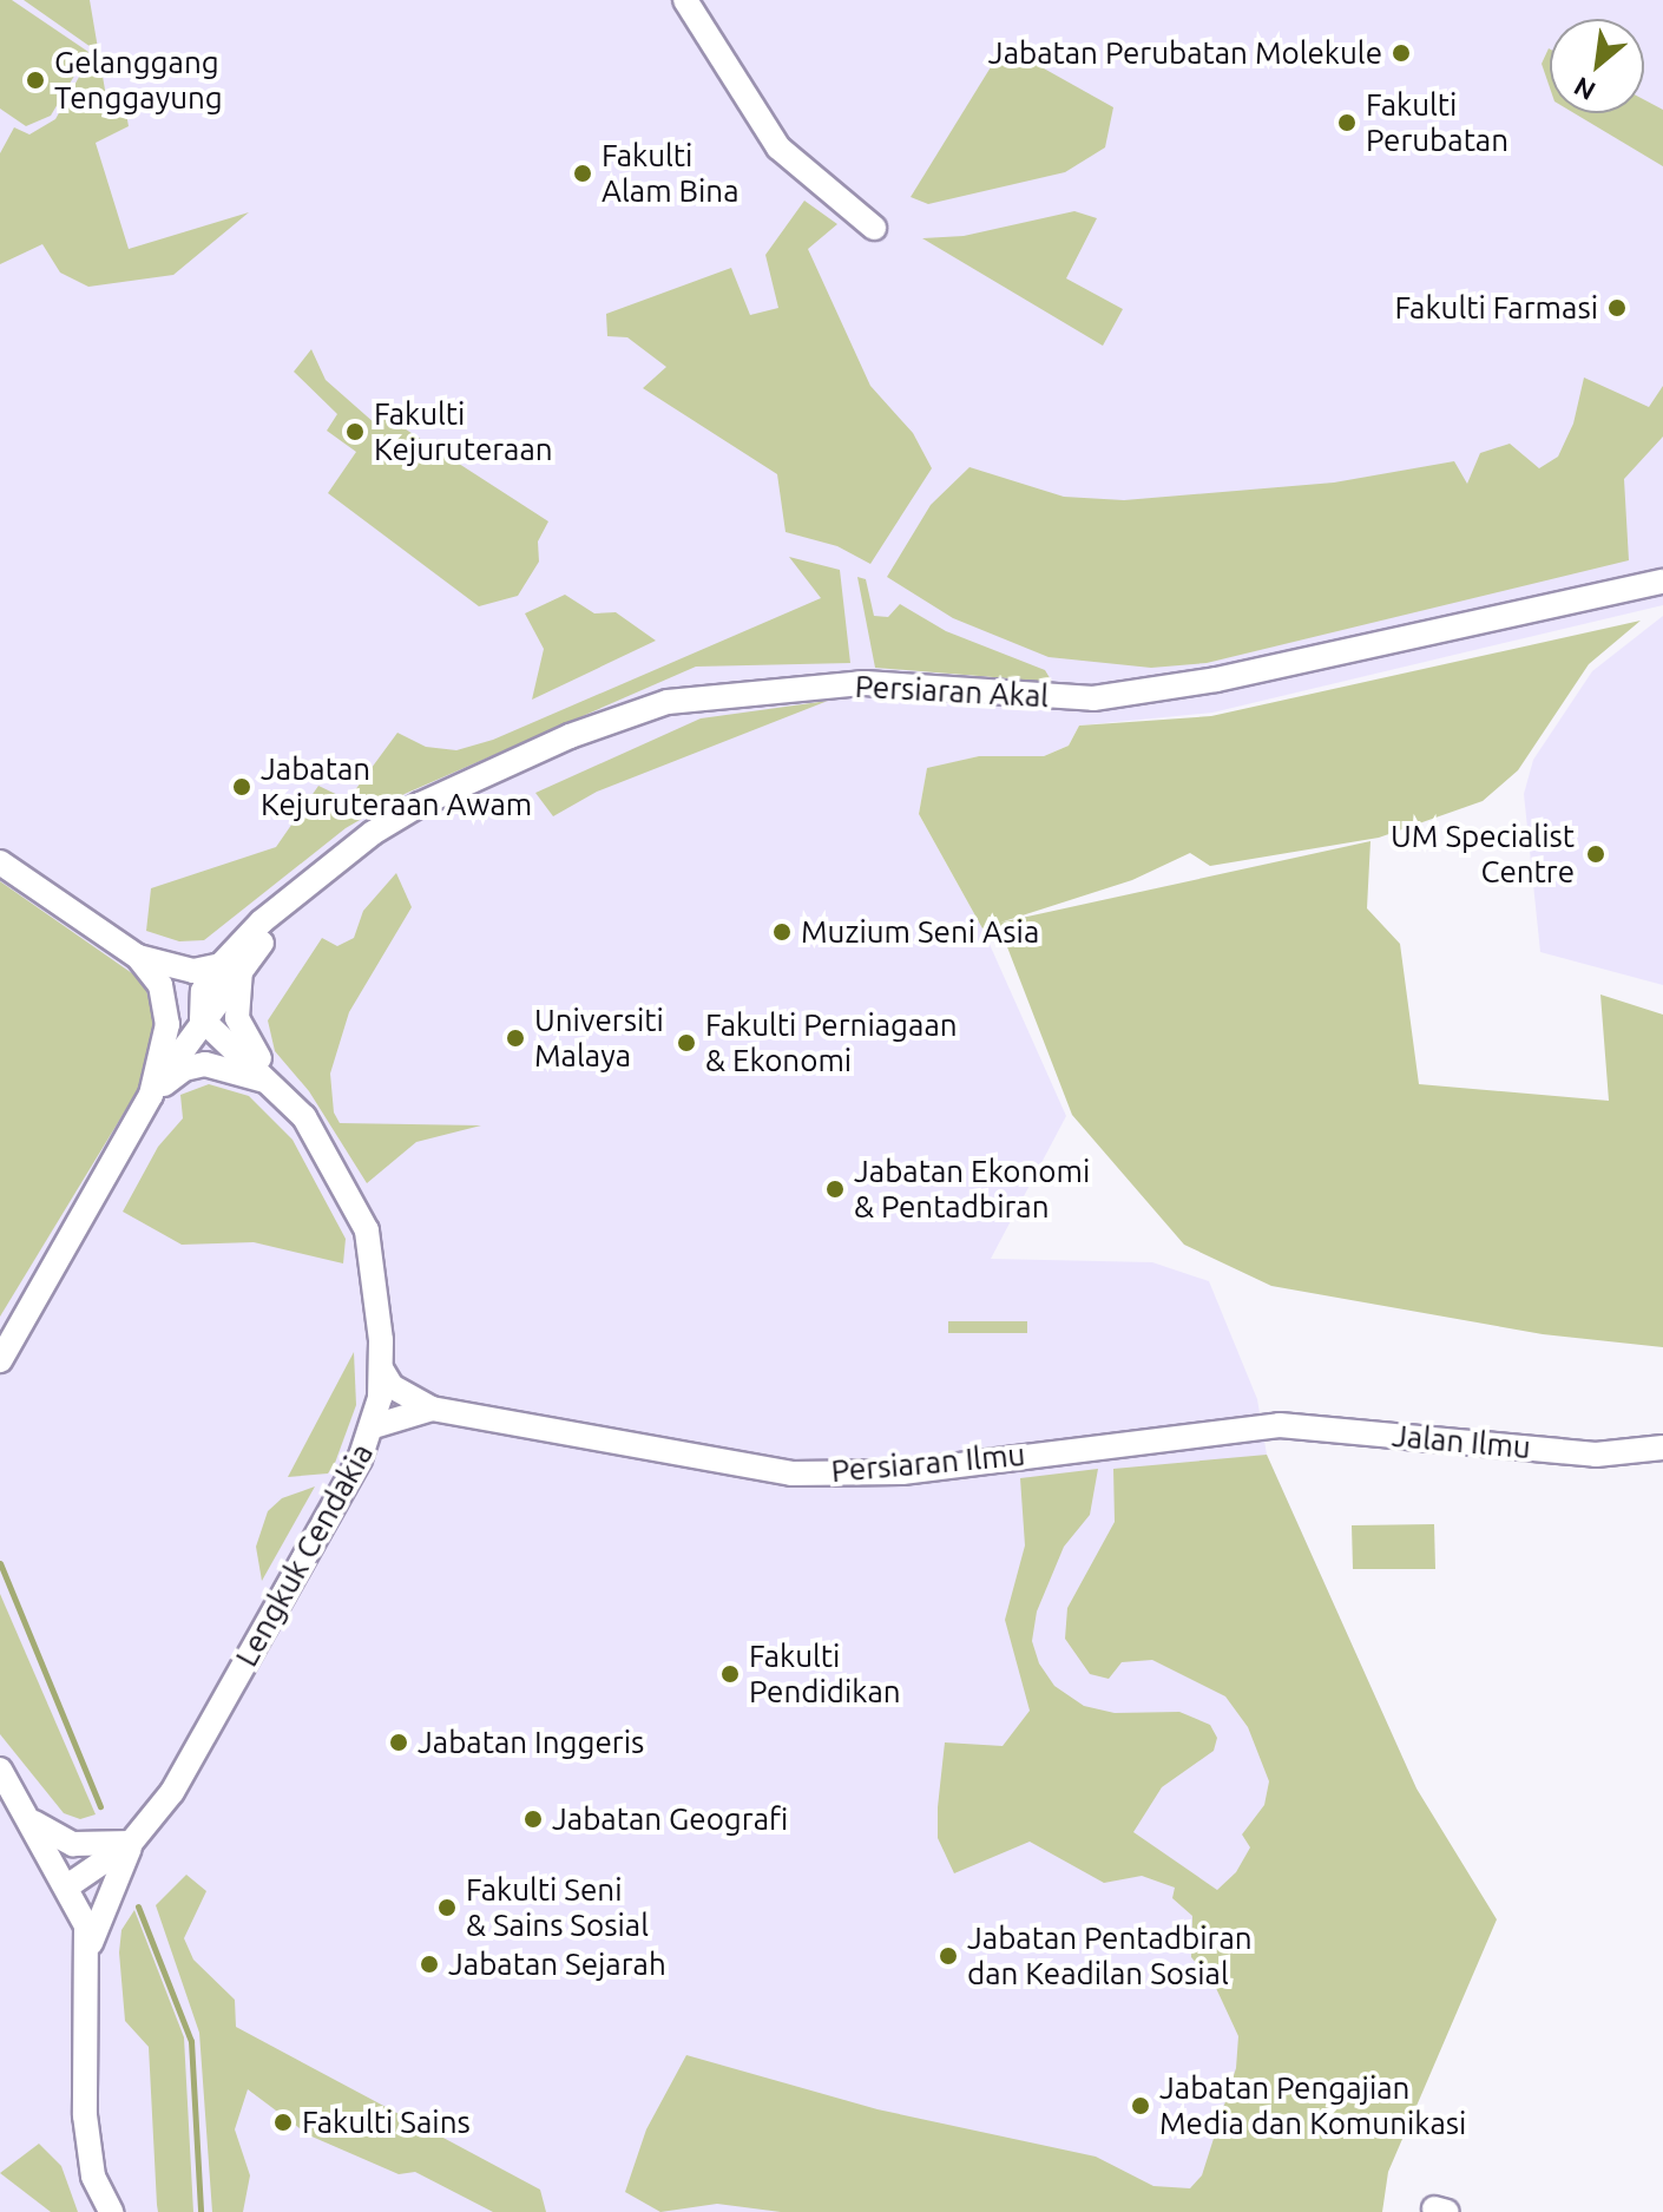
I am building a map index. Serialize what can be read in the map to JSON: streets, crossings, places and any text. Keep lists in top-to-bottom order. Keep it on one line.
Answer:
{"streets":{"street":["Persiaran Akal","Jalan Ilmu","Persiaran Ilmu","Lengkuk Cendakia"]},"crossings":[["Persiaran Akal","Lengkuk Cendakia"],["Jalan Ilmu","Persiaran Ilmu"],["Persiaran Ilmu","Lengkuk Cendakia"]],"places":["Jabatan Perubatan Molekule","Gelanggang Tenggayung","Fakulti Perubatan","Fakulti Alam Bina","Fakulti Farmasi","Fakulti Kejuruteraan","Jabatan Kejuruteraan Awam","UM Specialist Centre","Muzium Seni Asia","Universiti Malaya","Fakulti Perniagaan & Ekonomi","Jabatan Ekonomi & Pentadbiran","Fakulti Pendidikan","Jabatan Inggeris","Jabatan Geografi","Fakulti Seni & Sains Sosial","Jabatan Pentadbiran dan Keadilan Sosial","Jabatan Sejarah","Jabatan Pengajian Media dan Komunikasi","Fakulti Sains"],"north":"bottom left"}
